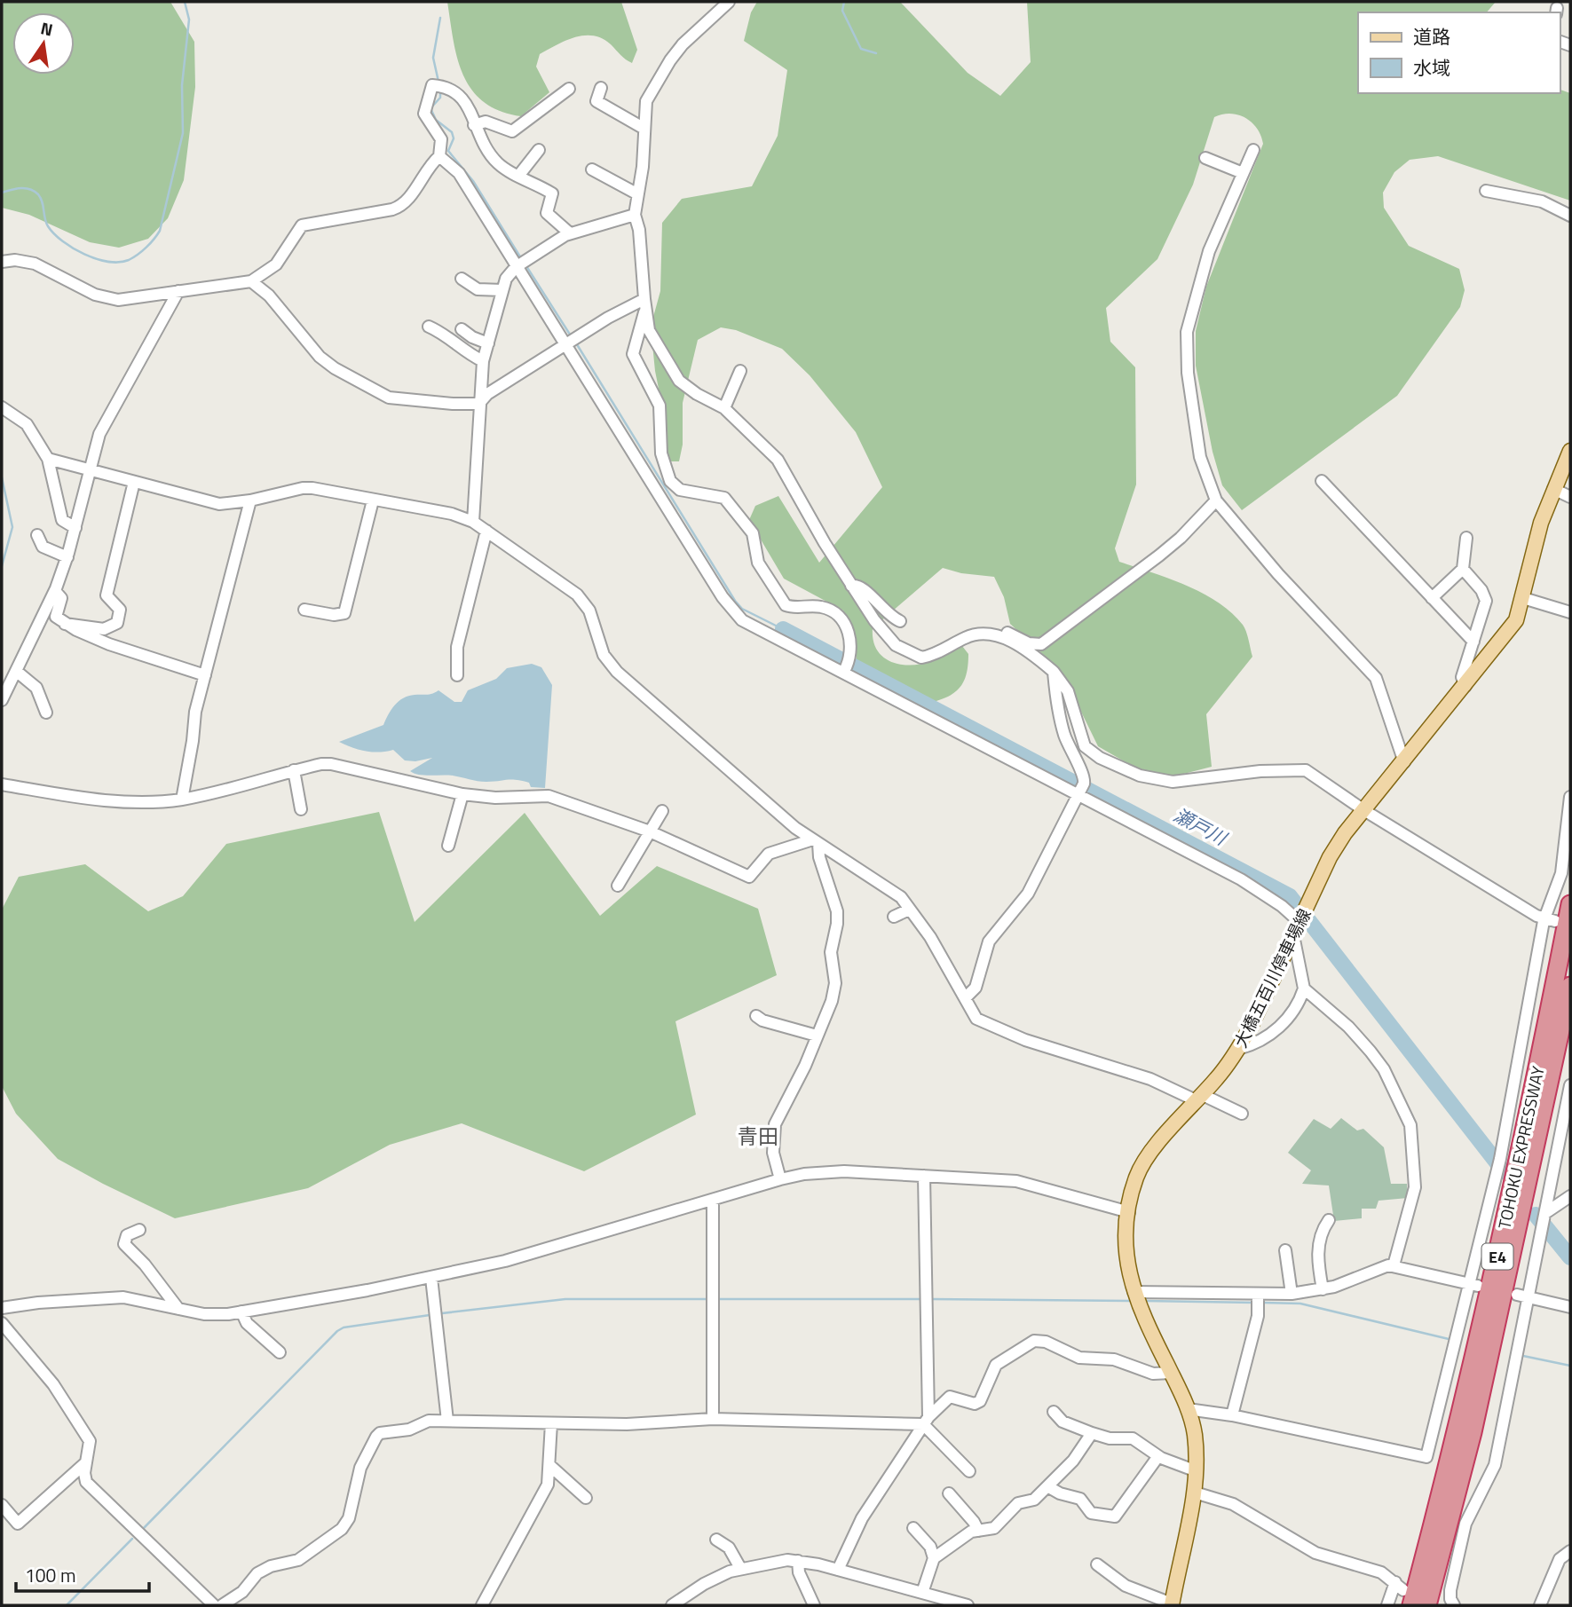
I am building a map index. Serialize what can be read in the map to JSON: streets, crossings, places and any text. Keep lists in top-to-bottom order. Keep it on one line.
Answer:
{"streets":{"highway":["TOHOKU EXPRESSWAY","E4"],"main road":["大橋五百川停車場線"]},"districts":["青田"],"water":["瀬戸川"],"legend":["道路","水域"],"scale_bar":"100 m","north":"top"}
